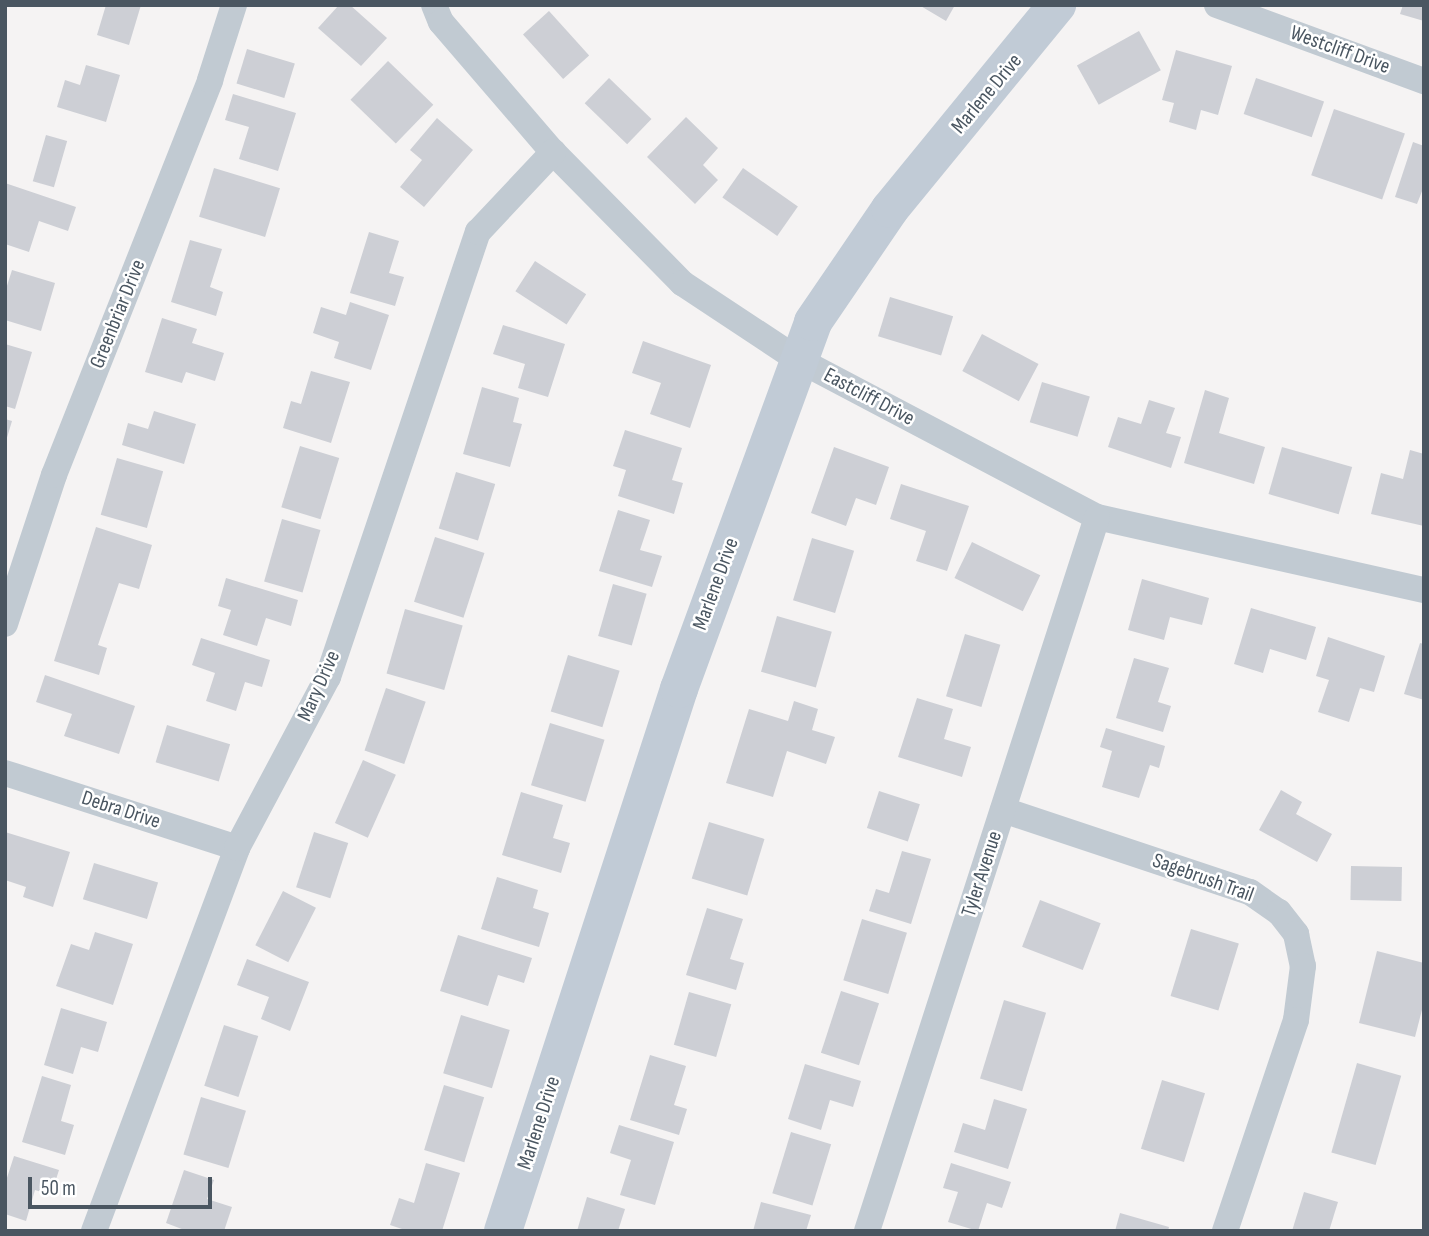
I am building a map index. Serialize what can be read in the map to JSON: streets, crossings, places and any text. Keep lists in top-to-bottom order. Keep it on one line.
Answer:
{"streets":{"street":["Westcliff Drive","Marlene Drive","Greenbriar Drive","Eastcliff Drive","Mary Drive","Debra Drive","Tyler Avenue","Sagebrush Trail"]},"crossings":[["Marlene Drive","Eastcliff Drive"],["Eastcliff Drive","Mary Drive"],["Eastcliff Drive","Tyler Avenue"],["Mary Drive","Debra Drive"],["Tyler Avenue","Sagebrush Trail"]],"scale_bar":"50 m"}
